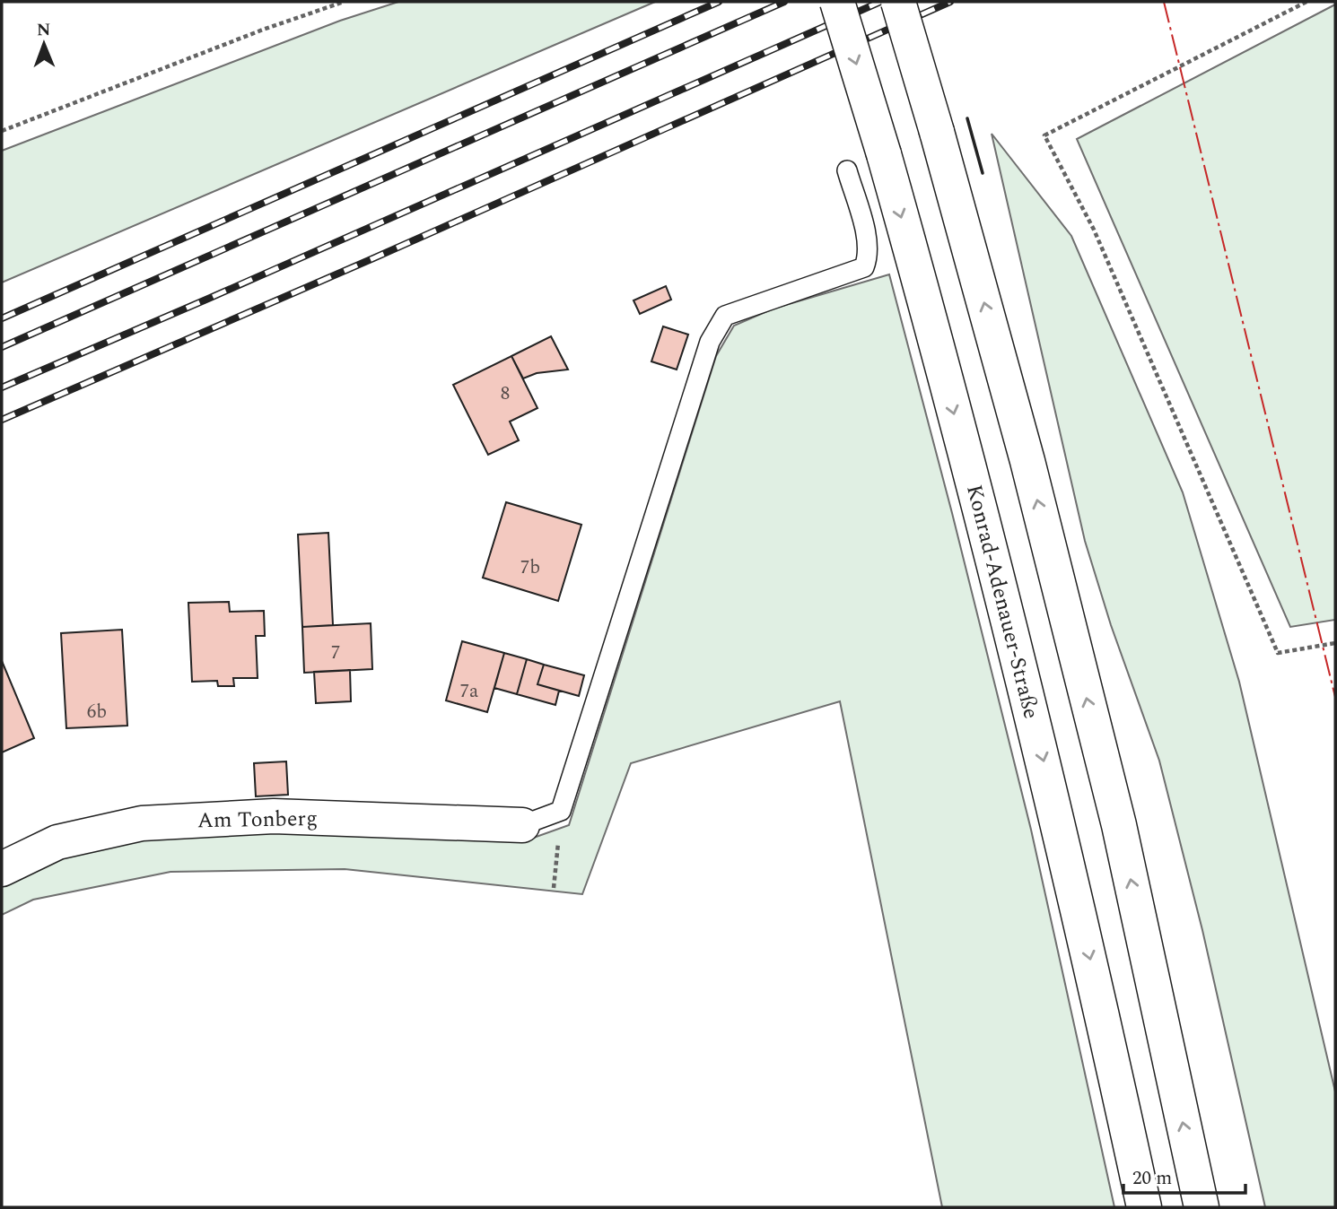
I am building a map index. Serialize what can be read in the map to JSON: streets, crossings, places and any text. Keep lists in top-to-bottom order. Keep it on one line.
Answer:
{"streets":{"main road":["Konrad-Adenauer-Straße","Am Tonberg"]},"house_numbers":["8","7b","7","7a","6b"],"scale_bar":"20 m","north":"top"}
